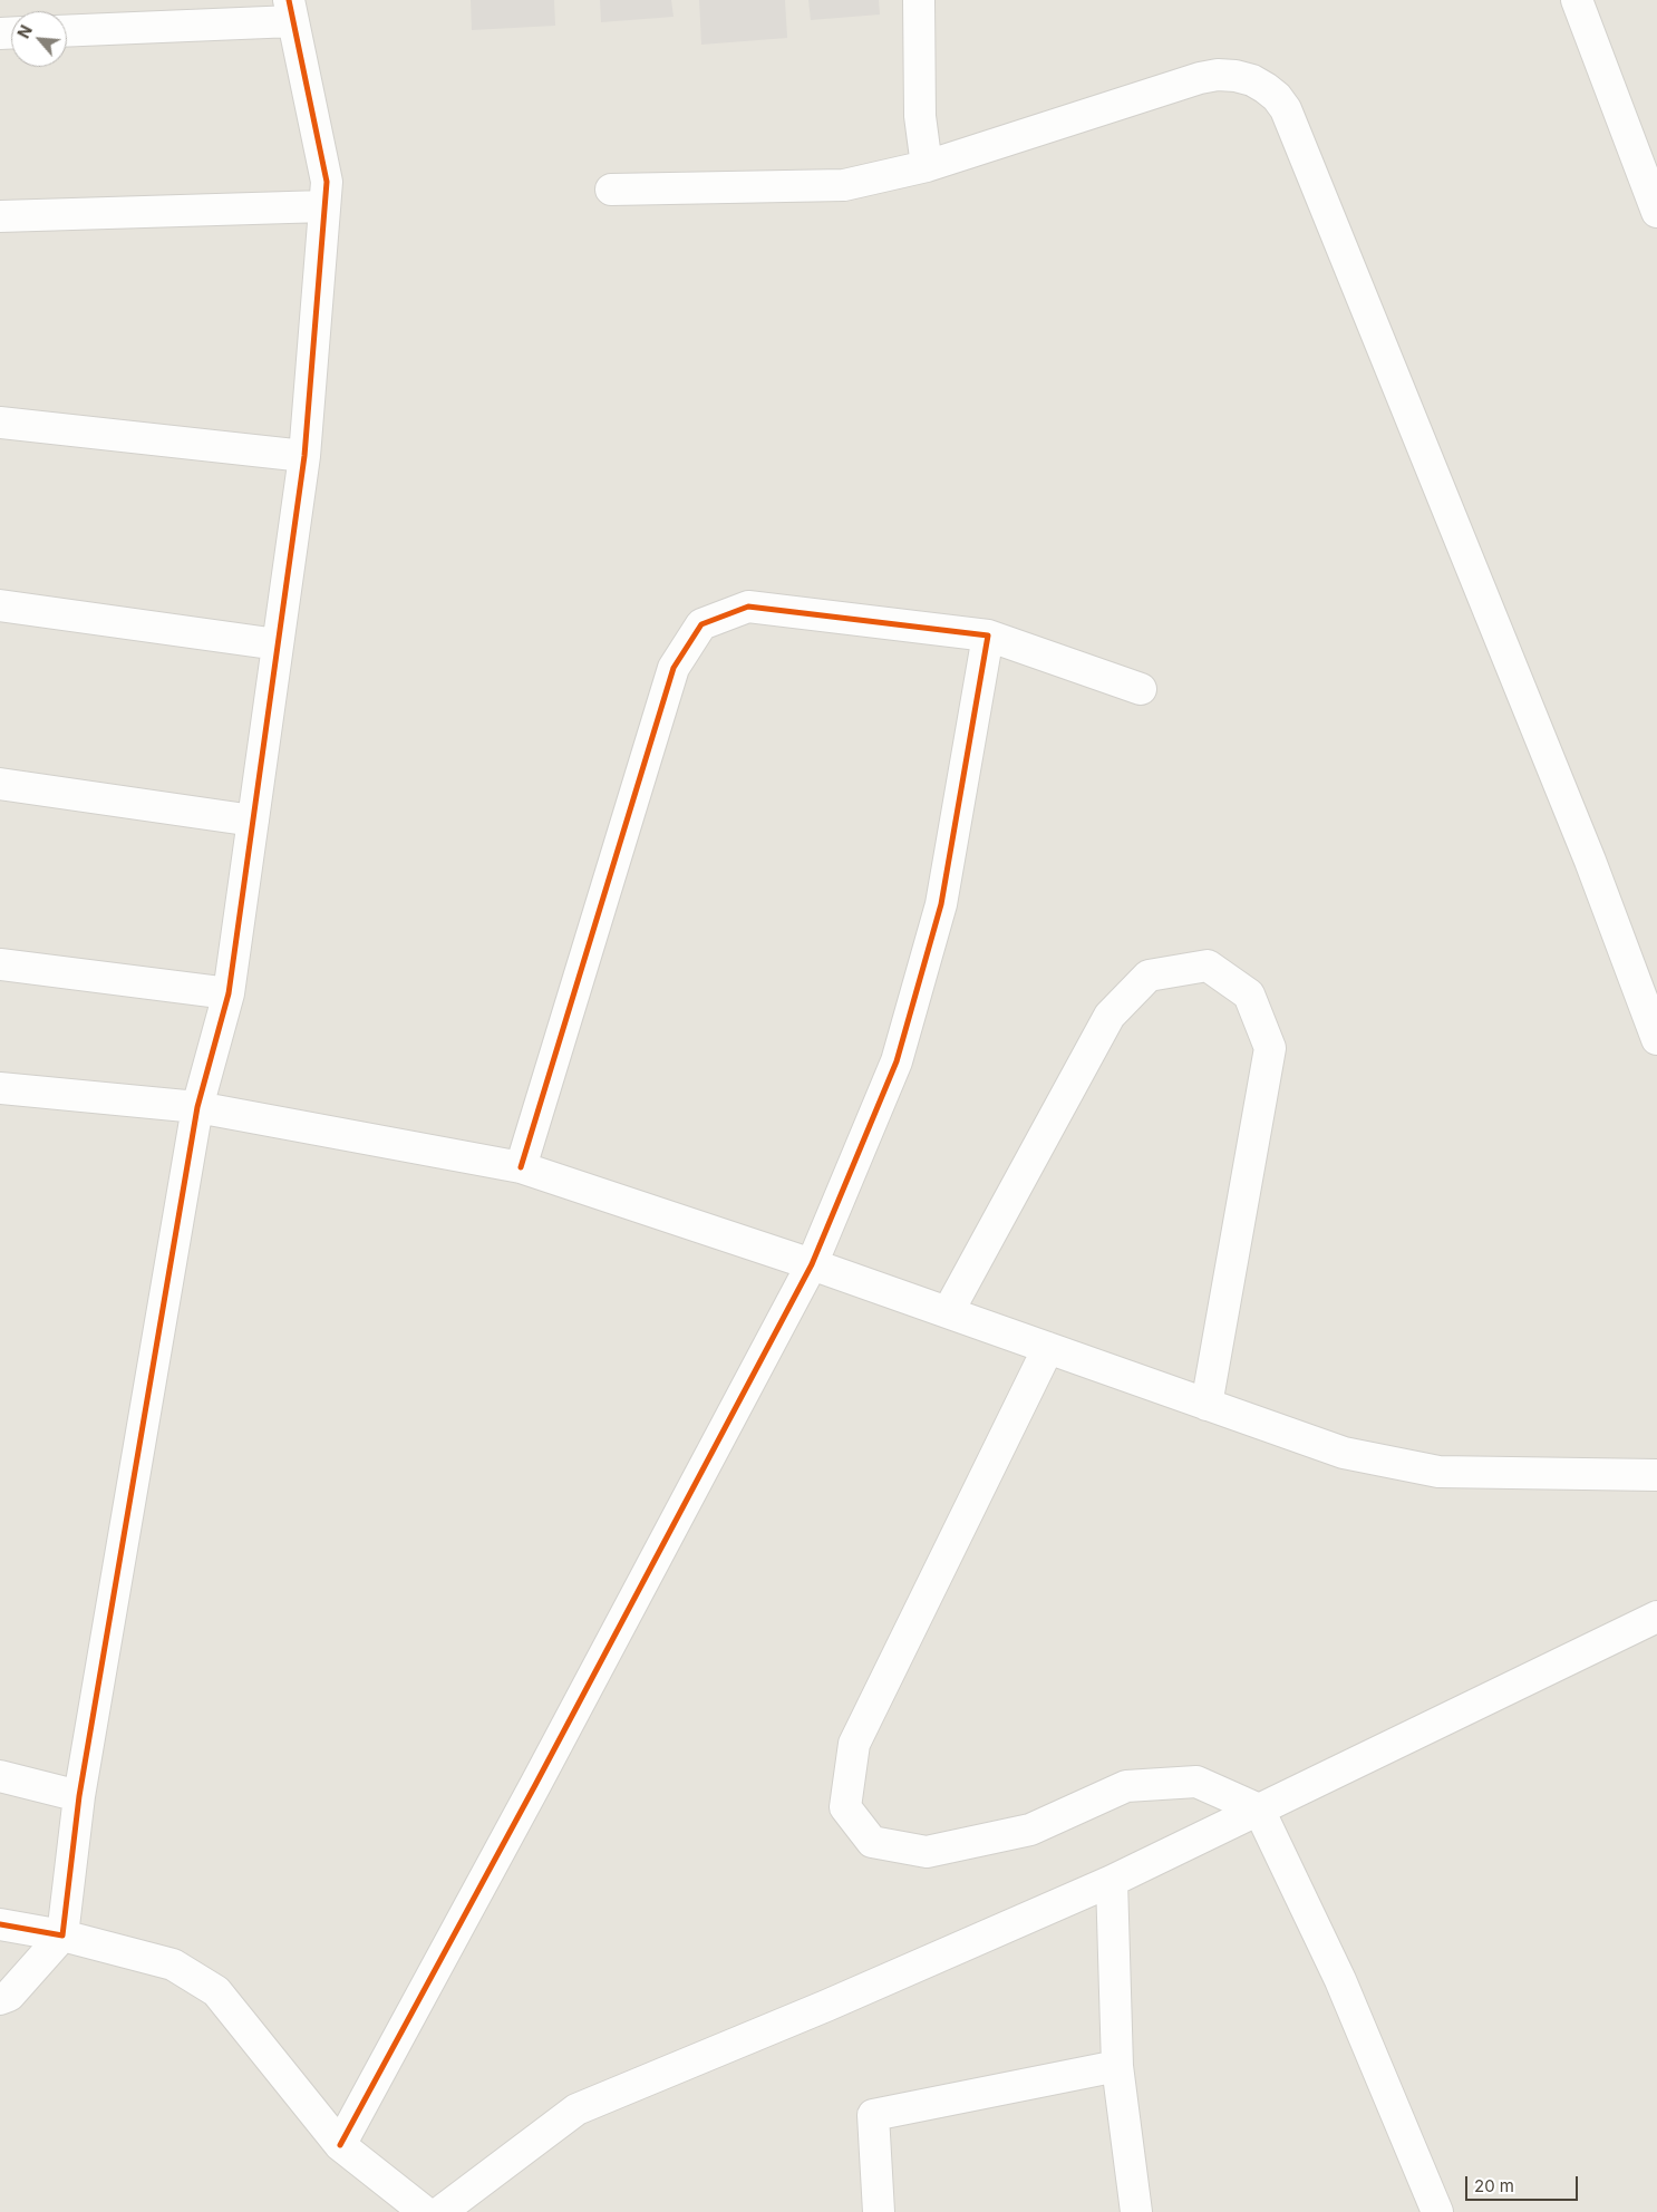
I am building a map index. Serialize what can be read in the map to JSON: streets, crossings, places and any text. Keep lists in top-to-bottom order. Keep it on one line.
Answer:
{"scale_bar":"20 m","north":"top left"}
